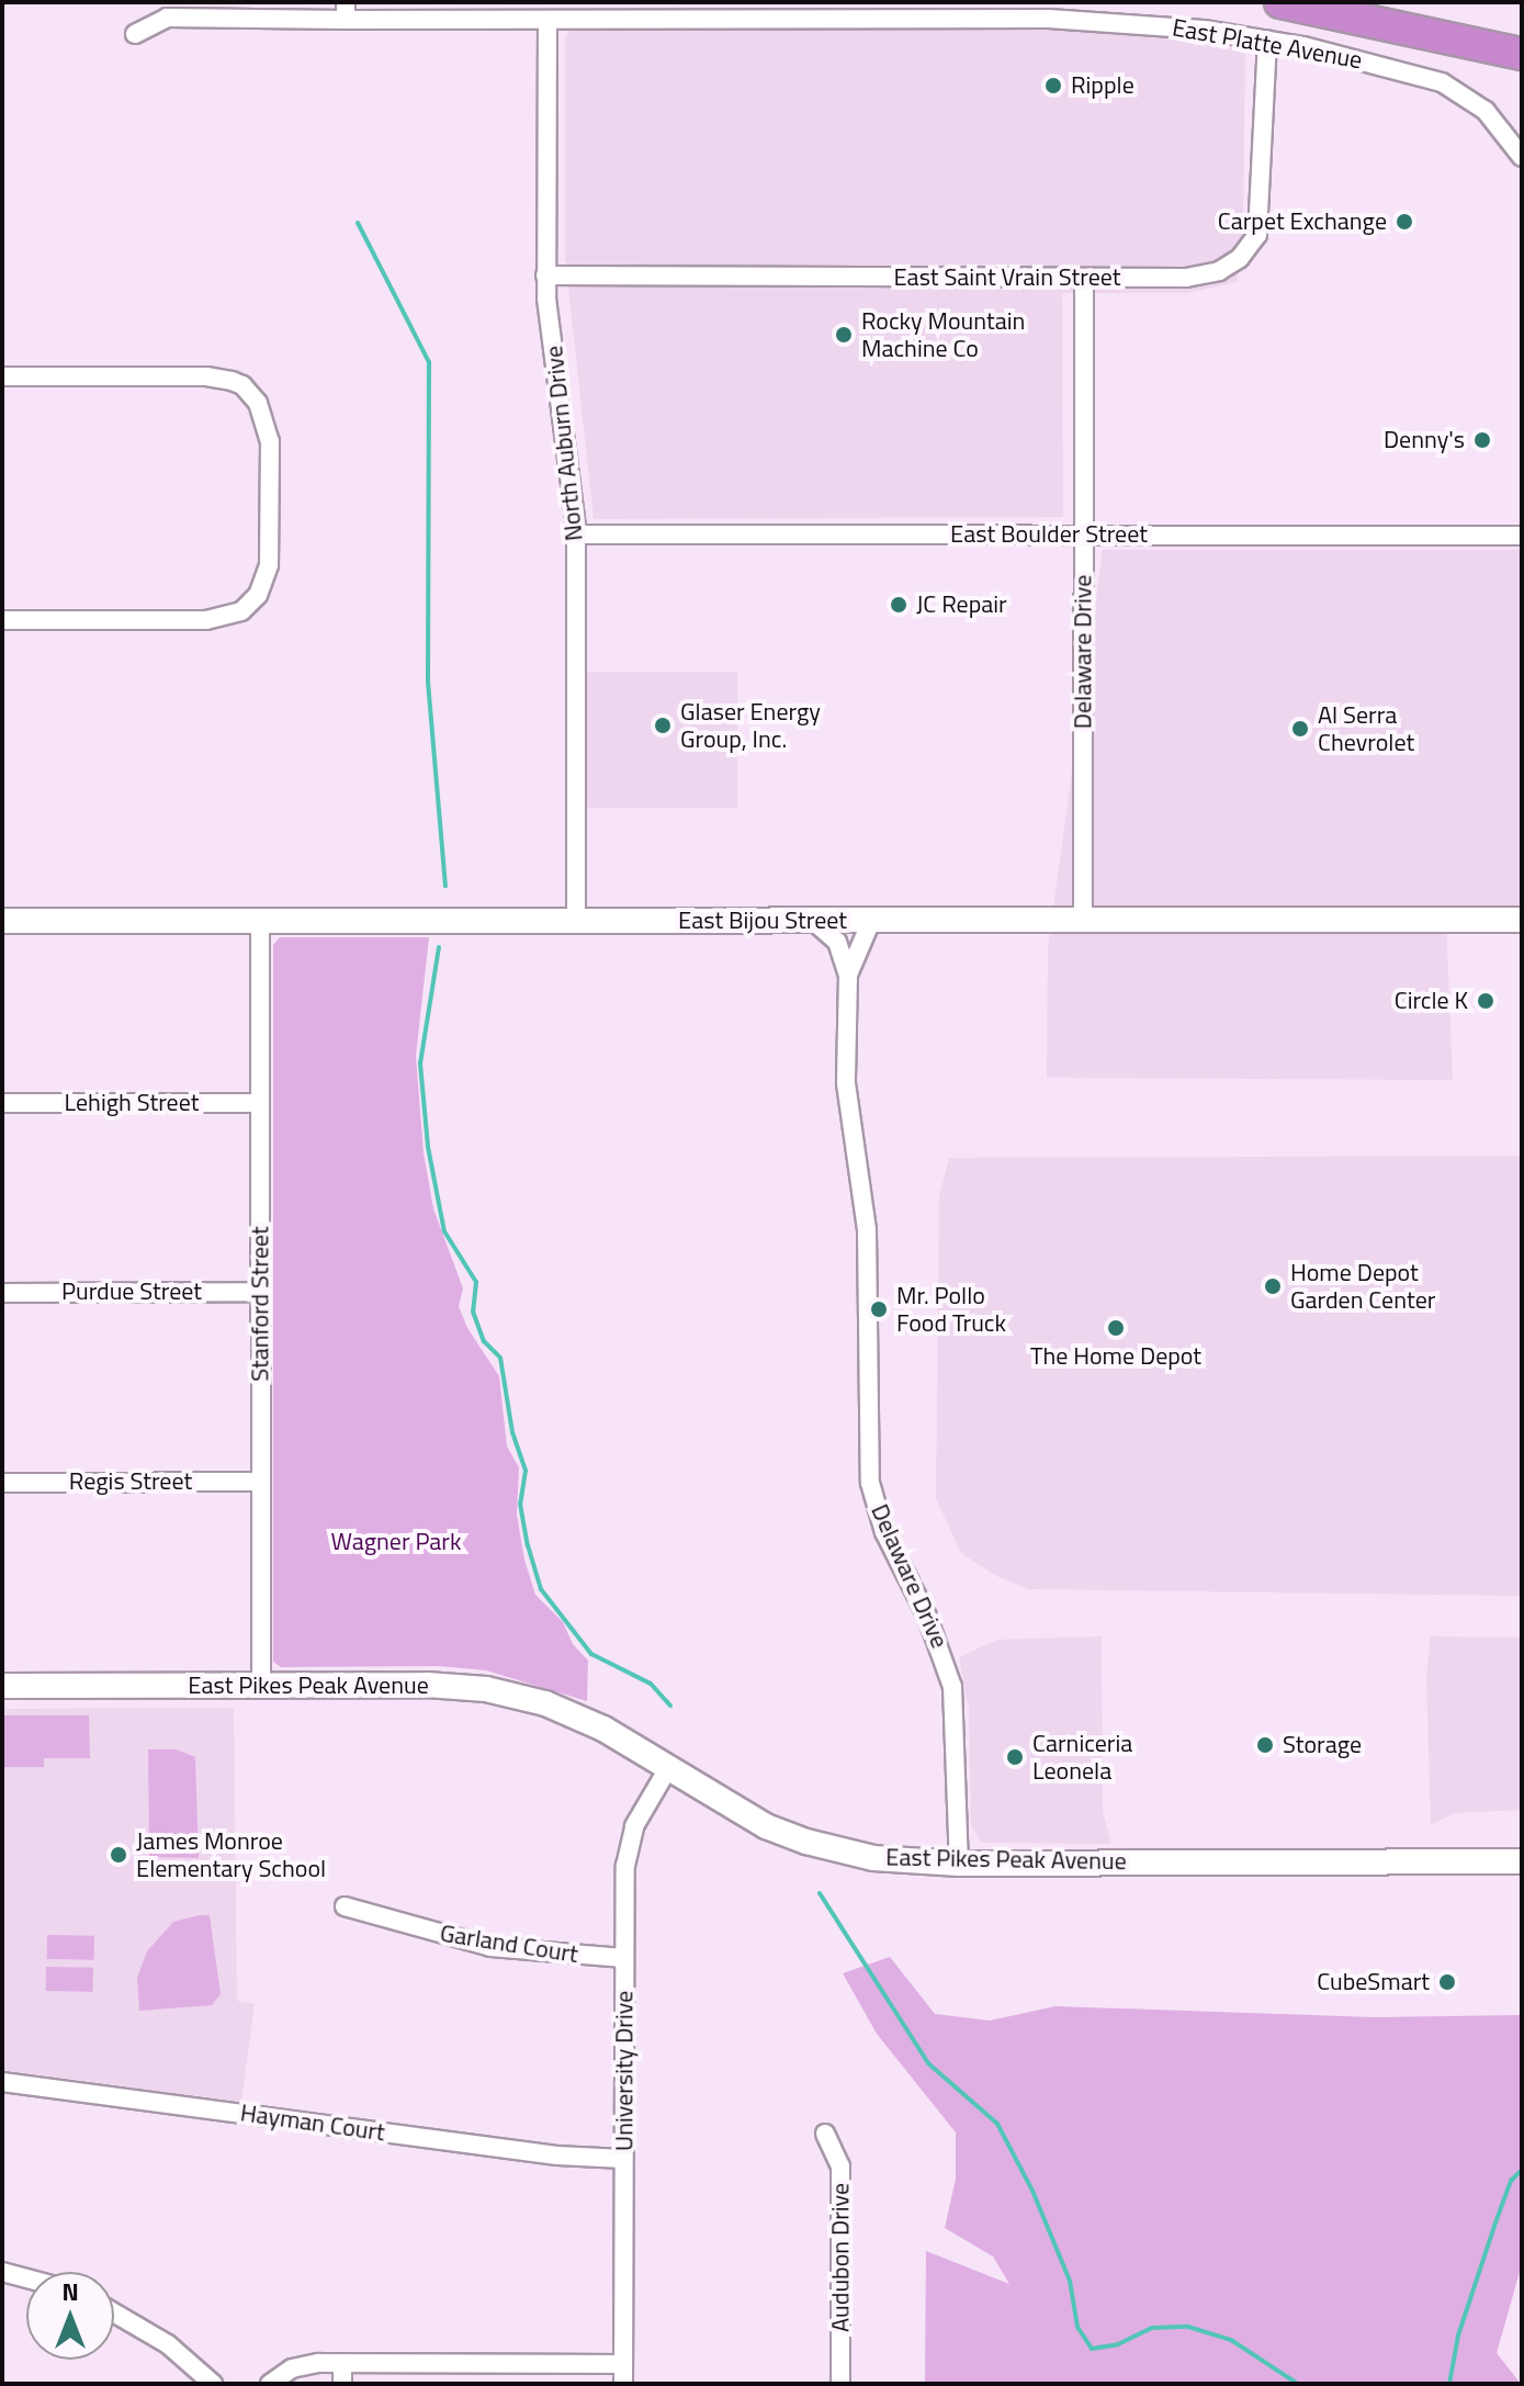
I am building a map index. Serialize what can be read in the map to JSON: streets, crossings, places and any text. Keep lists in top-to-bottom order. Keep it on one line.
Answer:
{"streets":{"main road":["East Bijou Street","East Pikes Peak Avenue"],"street":["East Platte Avenue","East Saint Vrain Street","North Auburn Drive","East Boulder Street","Delaware Drive","Lehigh Street","Purdue Street","Stanford Street","Regis Street","Garland Court","University Drive","Hayman Court","Audubon Drive"]},"crossings":[["East Platte Avenue","East Saint Vrain Street"],["East Platte Avenue","North Auburn Drive"],["East Saint Vrain Street","North Auburn Drive"],["East Saint Vrain Street","Delaware Drive"],["North Auburn Drive","East Boulder Street"],["North Auburn Drive","East Bijou Street"],["East Boulder Street","Delaware Drive"],["Delaware Drive","East Bijou Street"],["Delaware Drive","East Pikes Peak Avenue"],["East Bijou Street","Stanford Street"],["Lehigh Street","Stanford Street"],["Purdue Street","Stanford Street"],["Stanford Street","Regis Street"],["Stanford Street","East Pikes Peak Avenue"],["East Pikes Peak Avenue","University Drive"],["Garland Court","University Drive"],["University Drive","Hayman Court"]],"parks":["Wagner Park"],"places":["Ripple","Carpet Exchange","Rocky Mountain Machine Co","Denny's","JC Repair","Glaser Energy Group, Inc.","Al Serra Chevrolet","Circle K","Home Depot Garden Center","Mr. Pollo Food Truck","The Home Depot","Storage","Carniceria Leonela","James Monroe Elementary School","CubeSmart"],"north":"top"}
